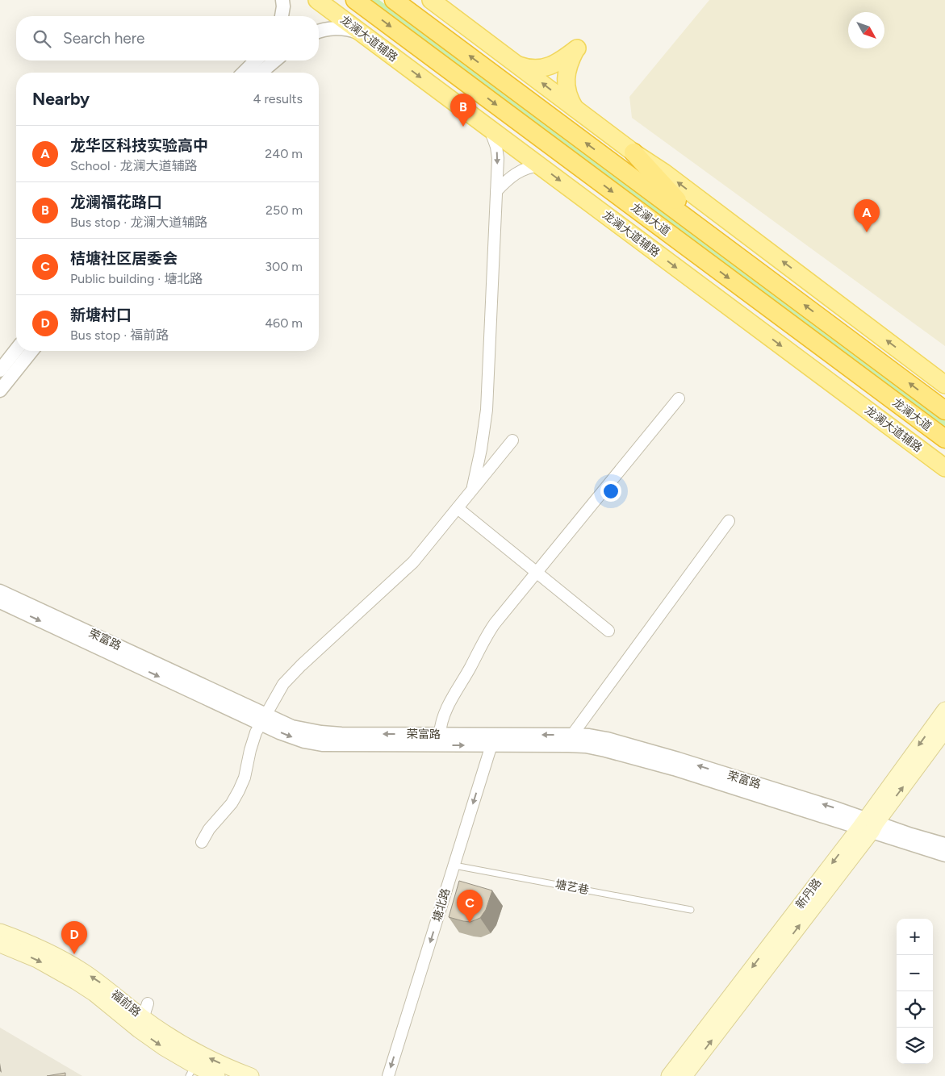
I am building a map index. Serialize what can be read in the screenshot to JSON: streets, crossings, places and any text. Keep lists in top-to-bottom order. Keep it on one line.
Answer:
{"streets":{"highway":["龙澜大道"],"main road":["龙澜大道辅路","新丹路","福前路"],"street":["荣富路","塘北路"],"lane":["塘艺巷"]},"crossings":[["荣富路","新丹路"],["荣富路","塘北路"],["塘艺巷","塘北路"]],"one_way":["塘北路"],"north":"bottom right","page":{"search":"Search here","heading":["Nearby","4 results"],"pins":["B","A","C","D"],"list":[{"mark":"A","name":"龙华区科技实验高中","note":"School · 龙澜大道辅路","value":"240 m"},{"mark":"B","name":"龙澜福花路口","note":"Bus stop · 龙澜大道辅路","value":"250 m"},{"mark":"C","name":"桔塘社区居委会","note":"Public building · 塘北路","value":"300 m"},{"mark":"D","name":"新塘村口","note":"Bus stop · 福前路","value":"460 m"}],"map_buttons":["+","−"]}}
